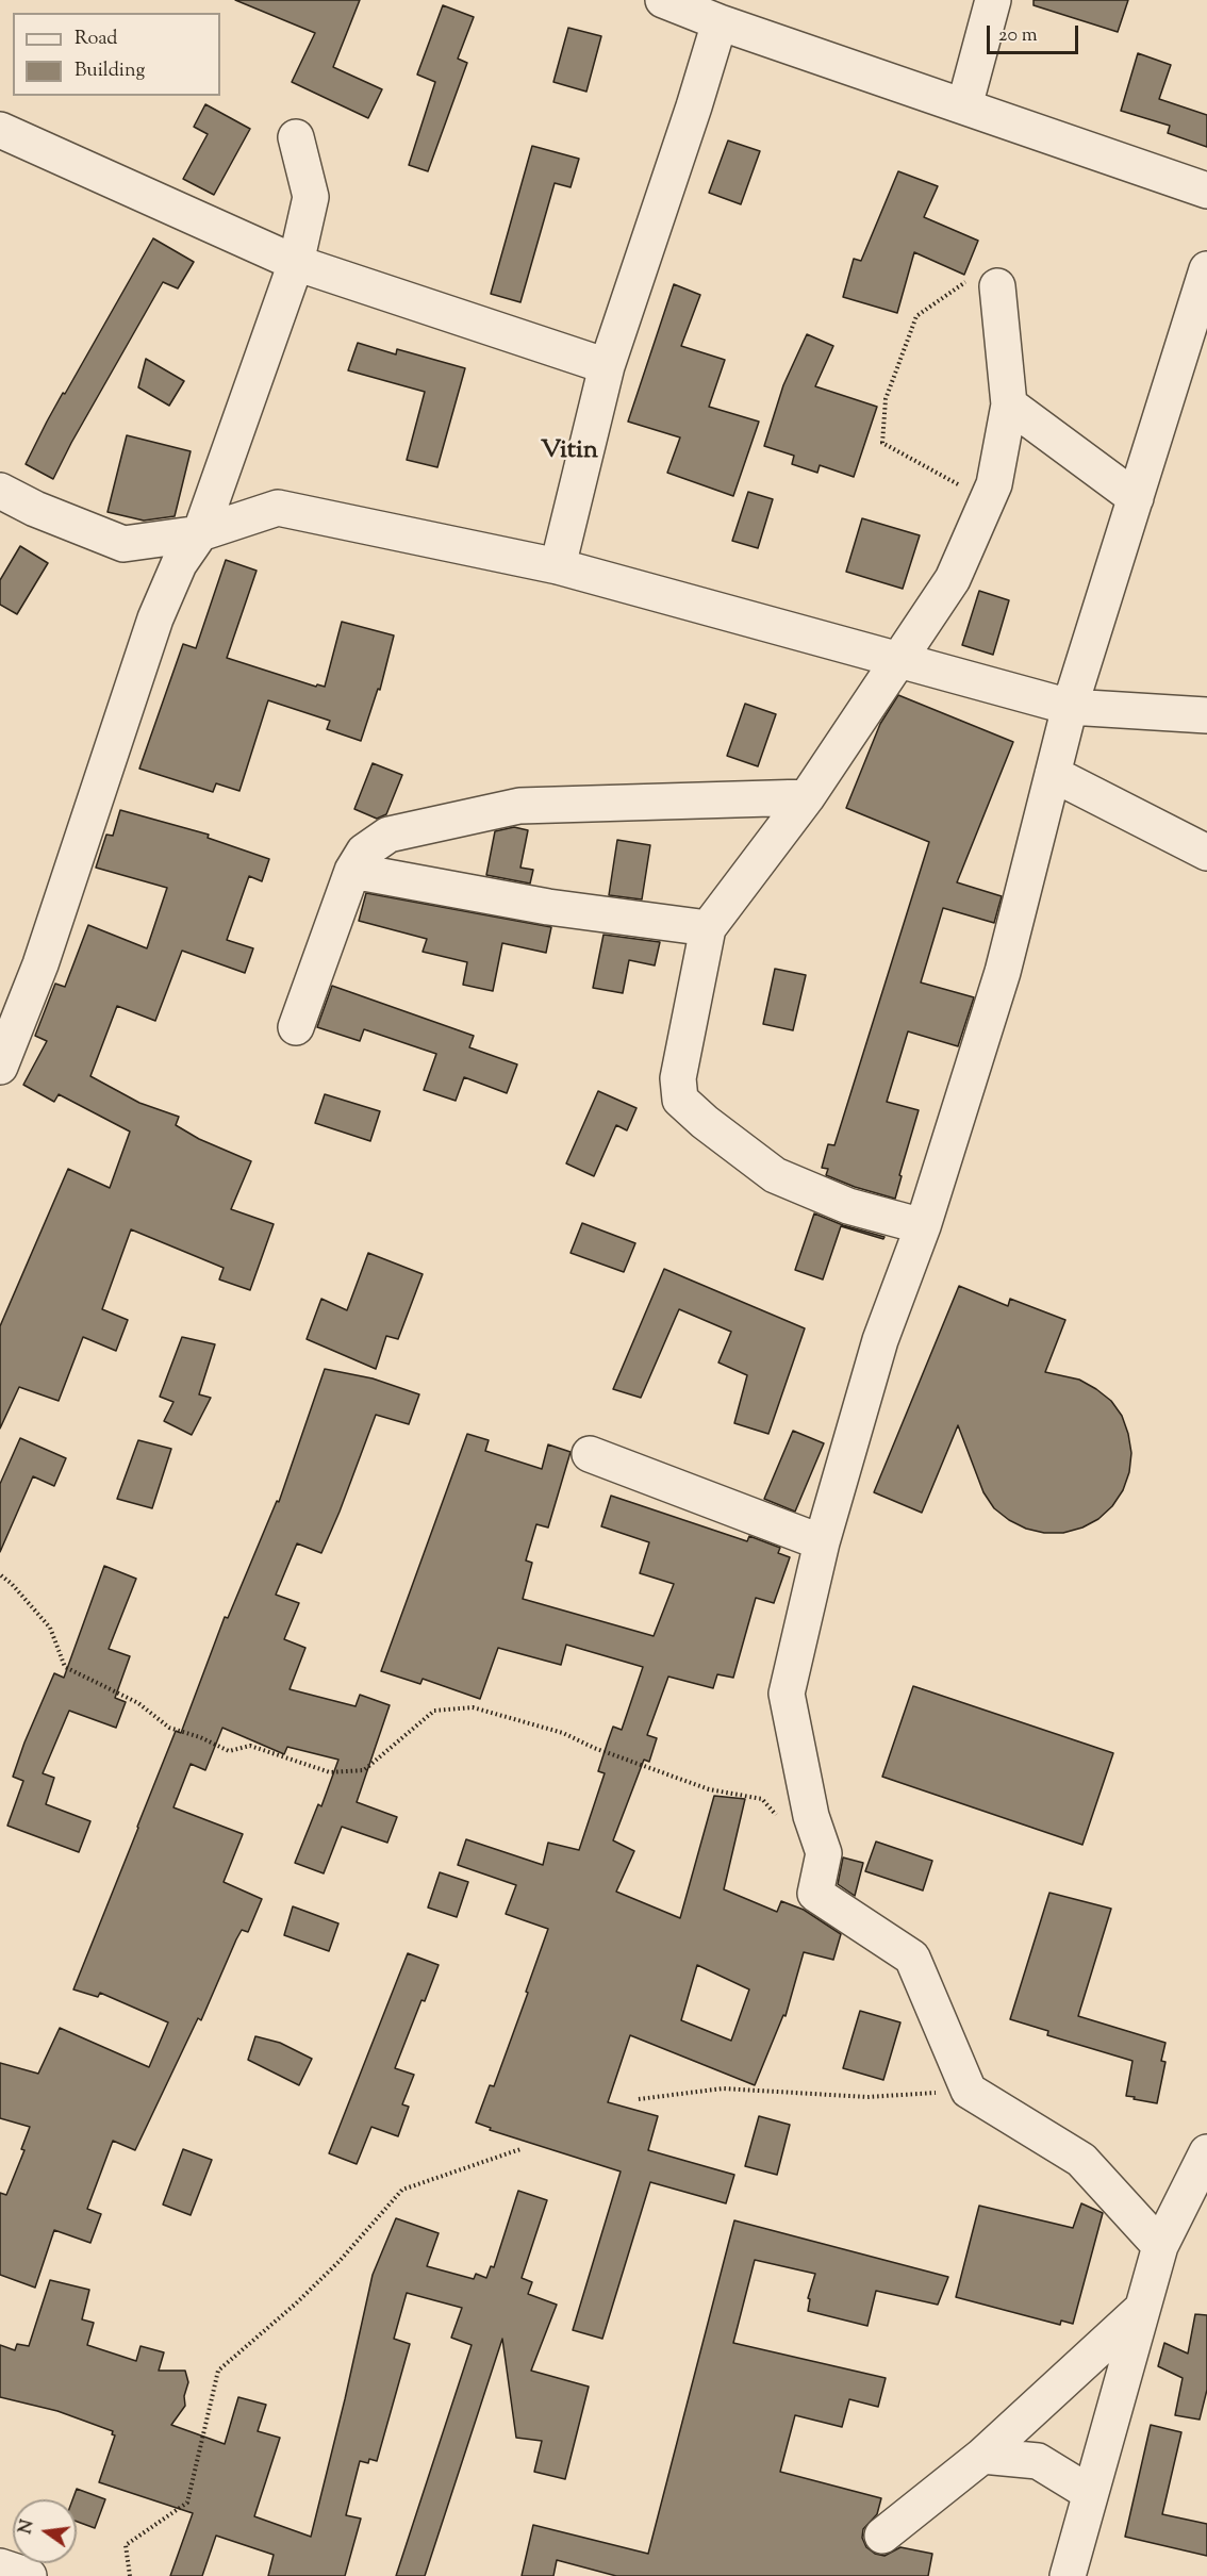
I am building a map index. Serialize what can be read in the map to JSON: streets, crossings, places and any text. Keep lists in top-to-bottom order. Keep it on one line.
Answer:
{"districts":["Vitin"],"legend":["Road","Building"],"scale_bar":"20 m","north":"left"}
